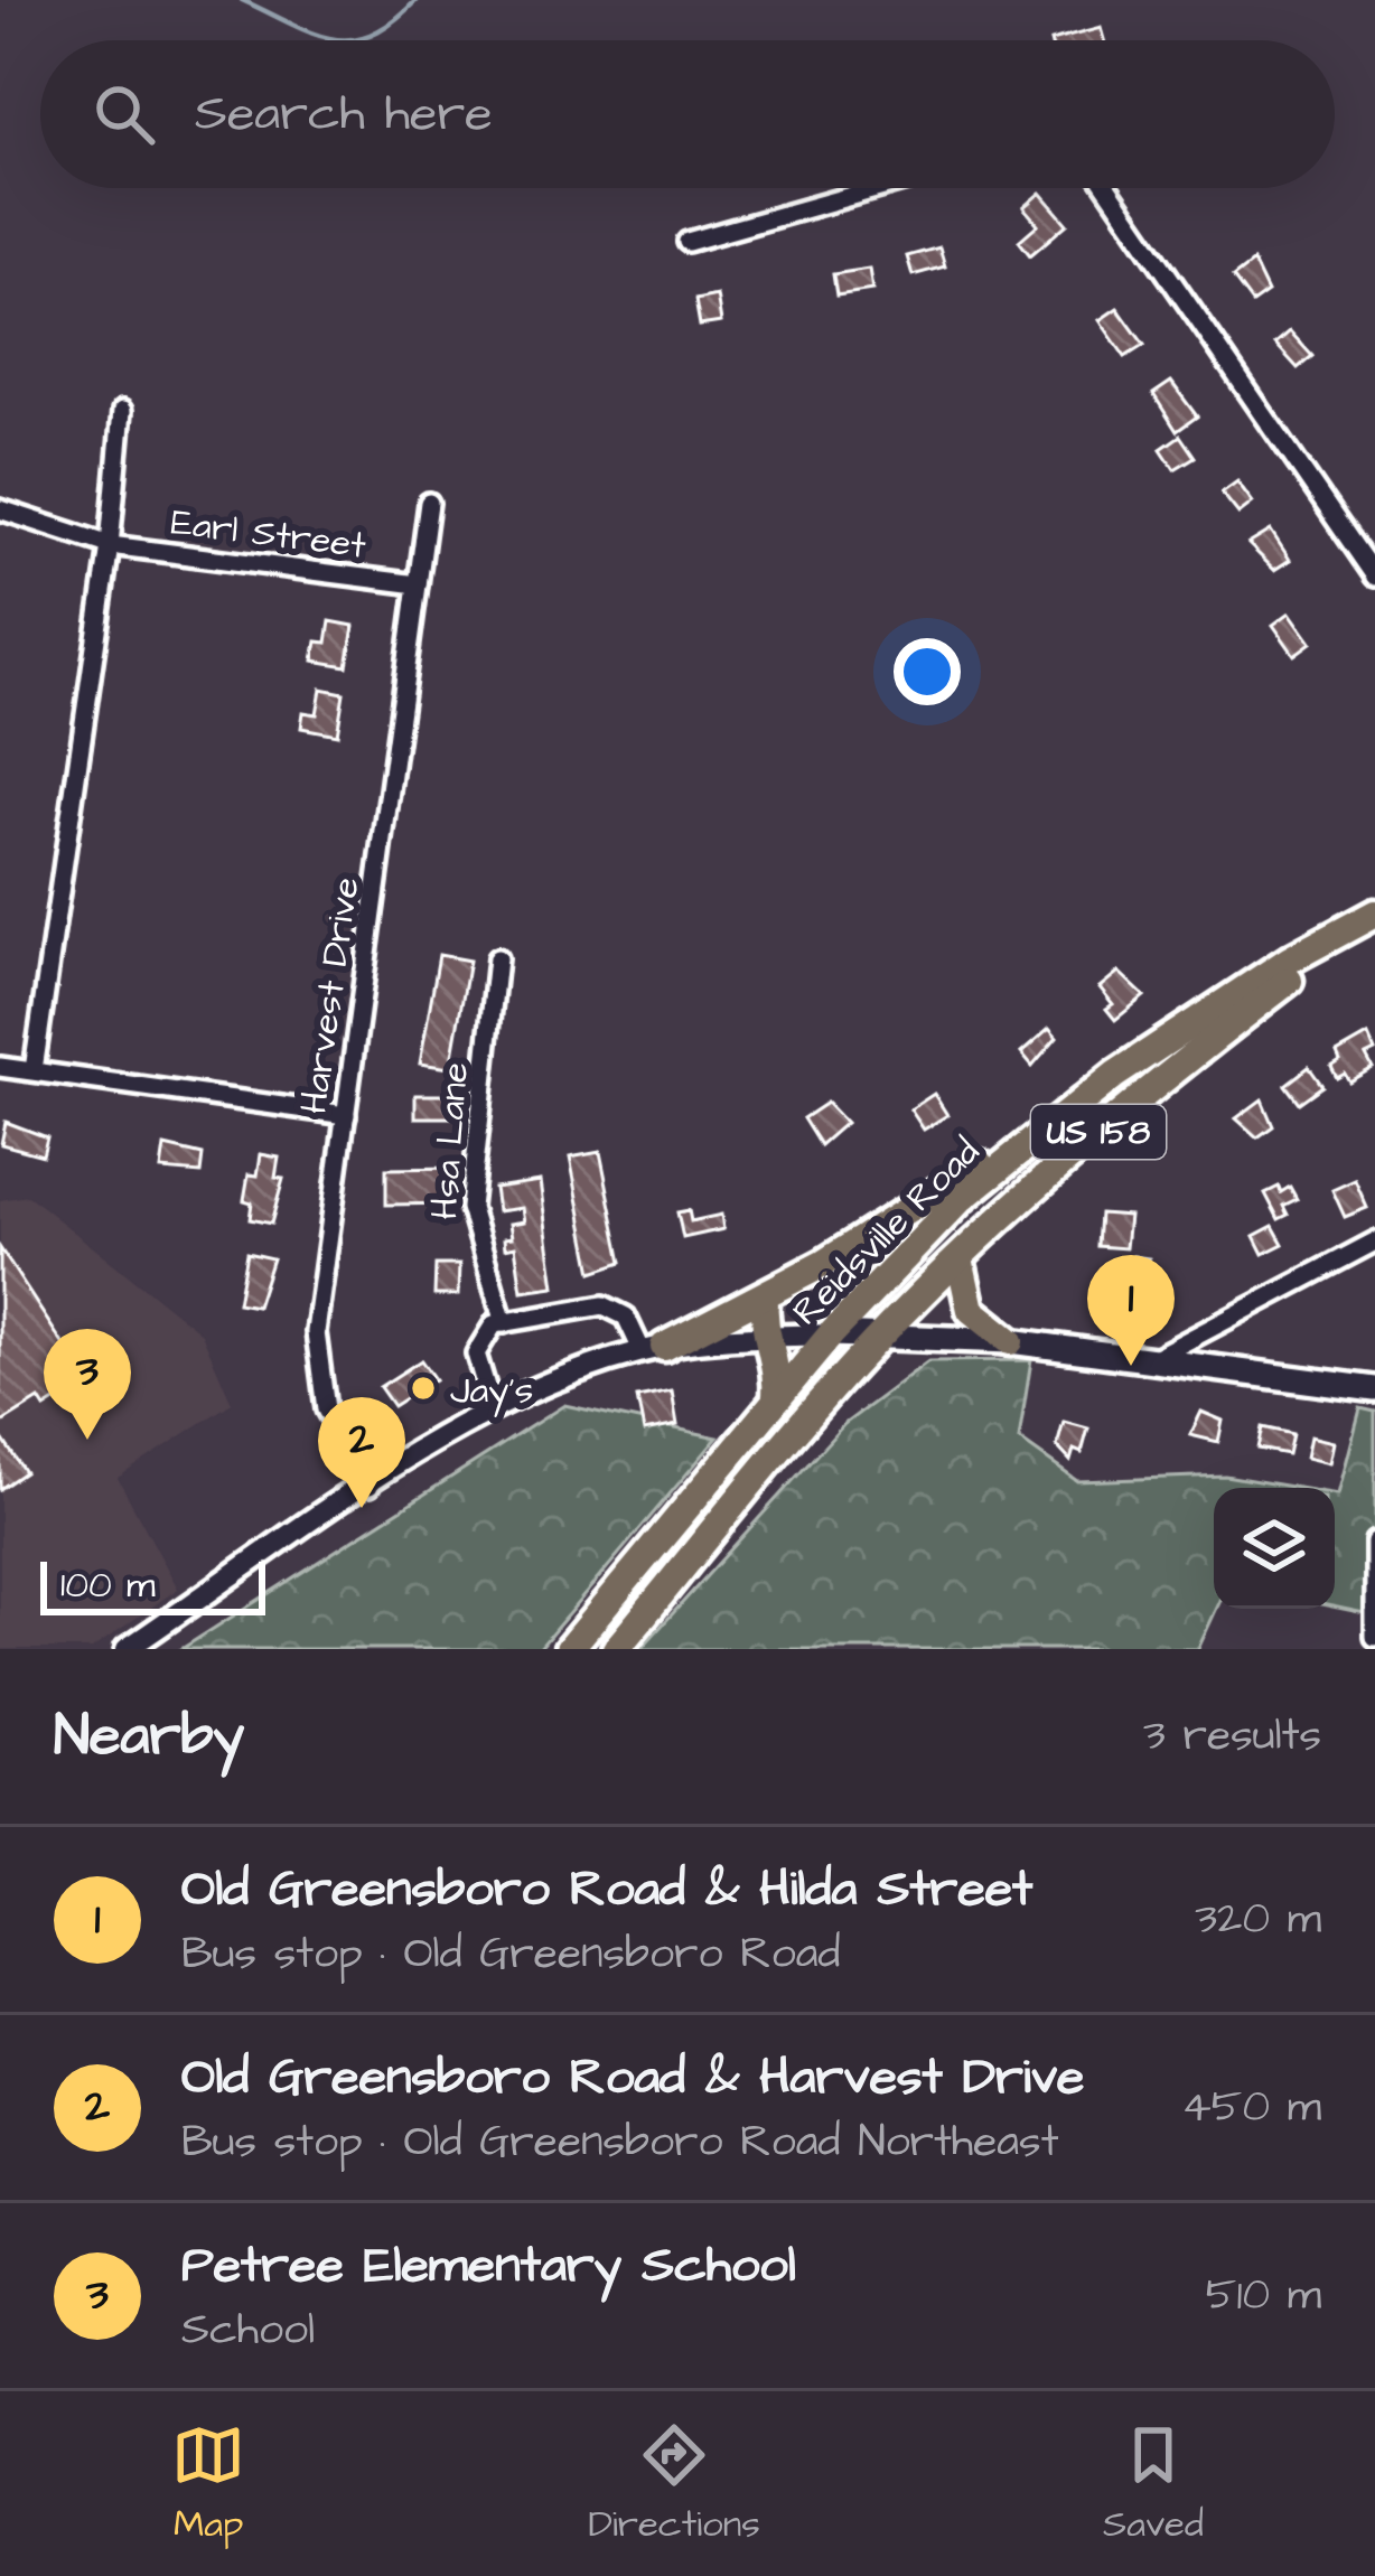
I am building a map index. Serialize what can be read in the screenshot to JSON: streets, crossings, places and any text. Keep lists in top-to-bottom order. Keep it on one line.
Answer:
{"streets":{"highway":["US 158","Reidsville Road"],"street":["Earl Street","Harvest Drive","Hsa Lane"]},"crossings":[["Earl Street","Harvest Drive"]],"places":["Jay's"],"scale_bar":"100 m","page":{"search":"Search here","pins":["1","3","2"],"scale":"100 m","heading":["Nearby","3 results"],"list":[{"mark":"1","name":"Old Greensboro Road & Hilda Street","note":"Bus stop · Old Greensboro Road","value":"320 m"},{"mark":"2","name":"Old Greensboro Road & Harvest Drive","note":"Bus stop · Old Greensboro Road Northeast","value":"450 m"},{"mark":"3","name":"Petree Elementary School","note":"School","value":"510 m"}],"nav":["Map","Directions","Saved"]}}
